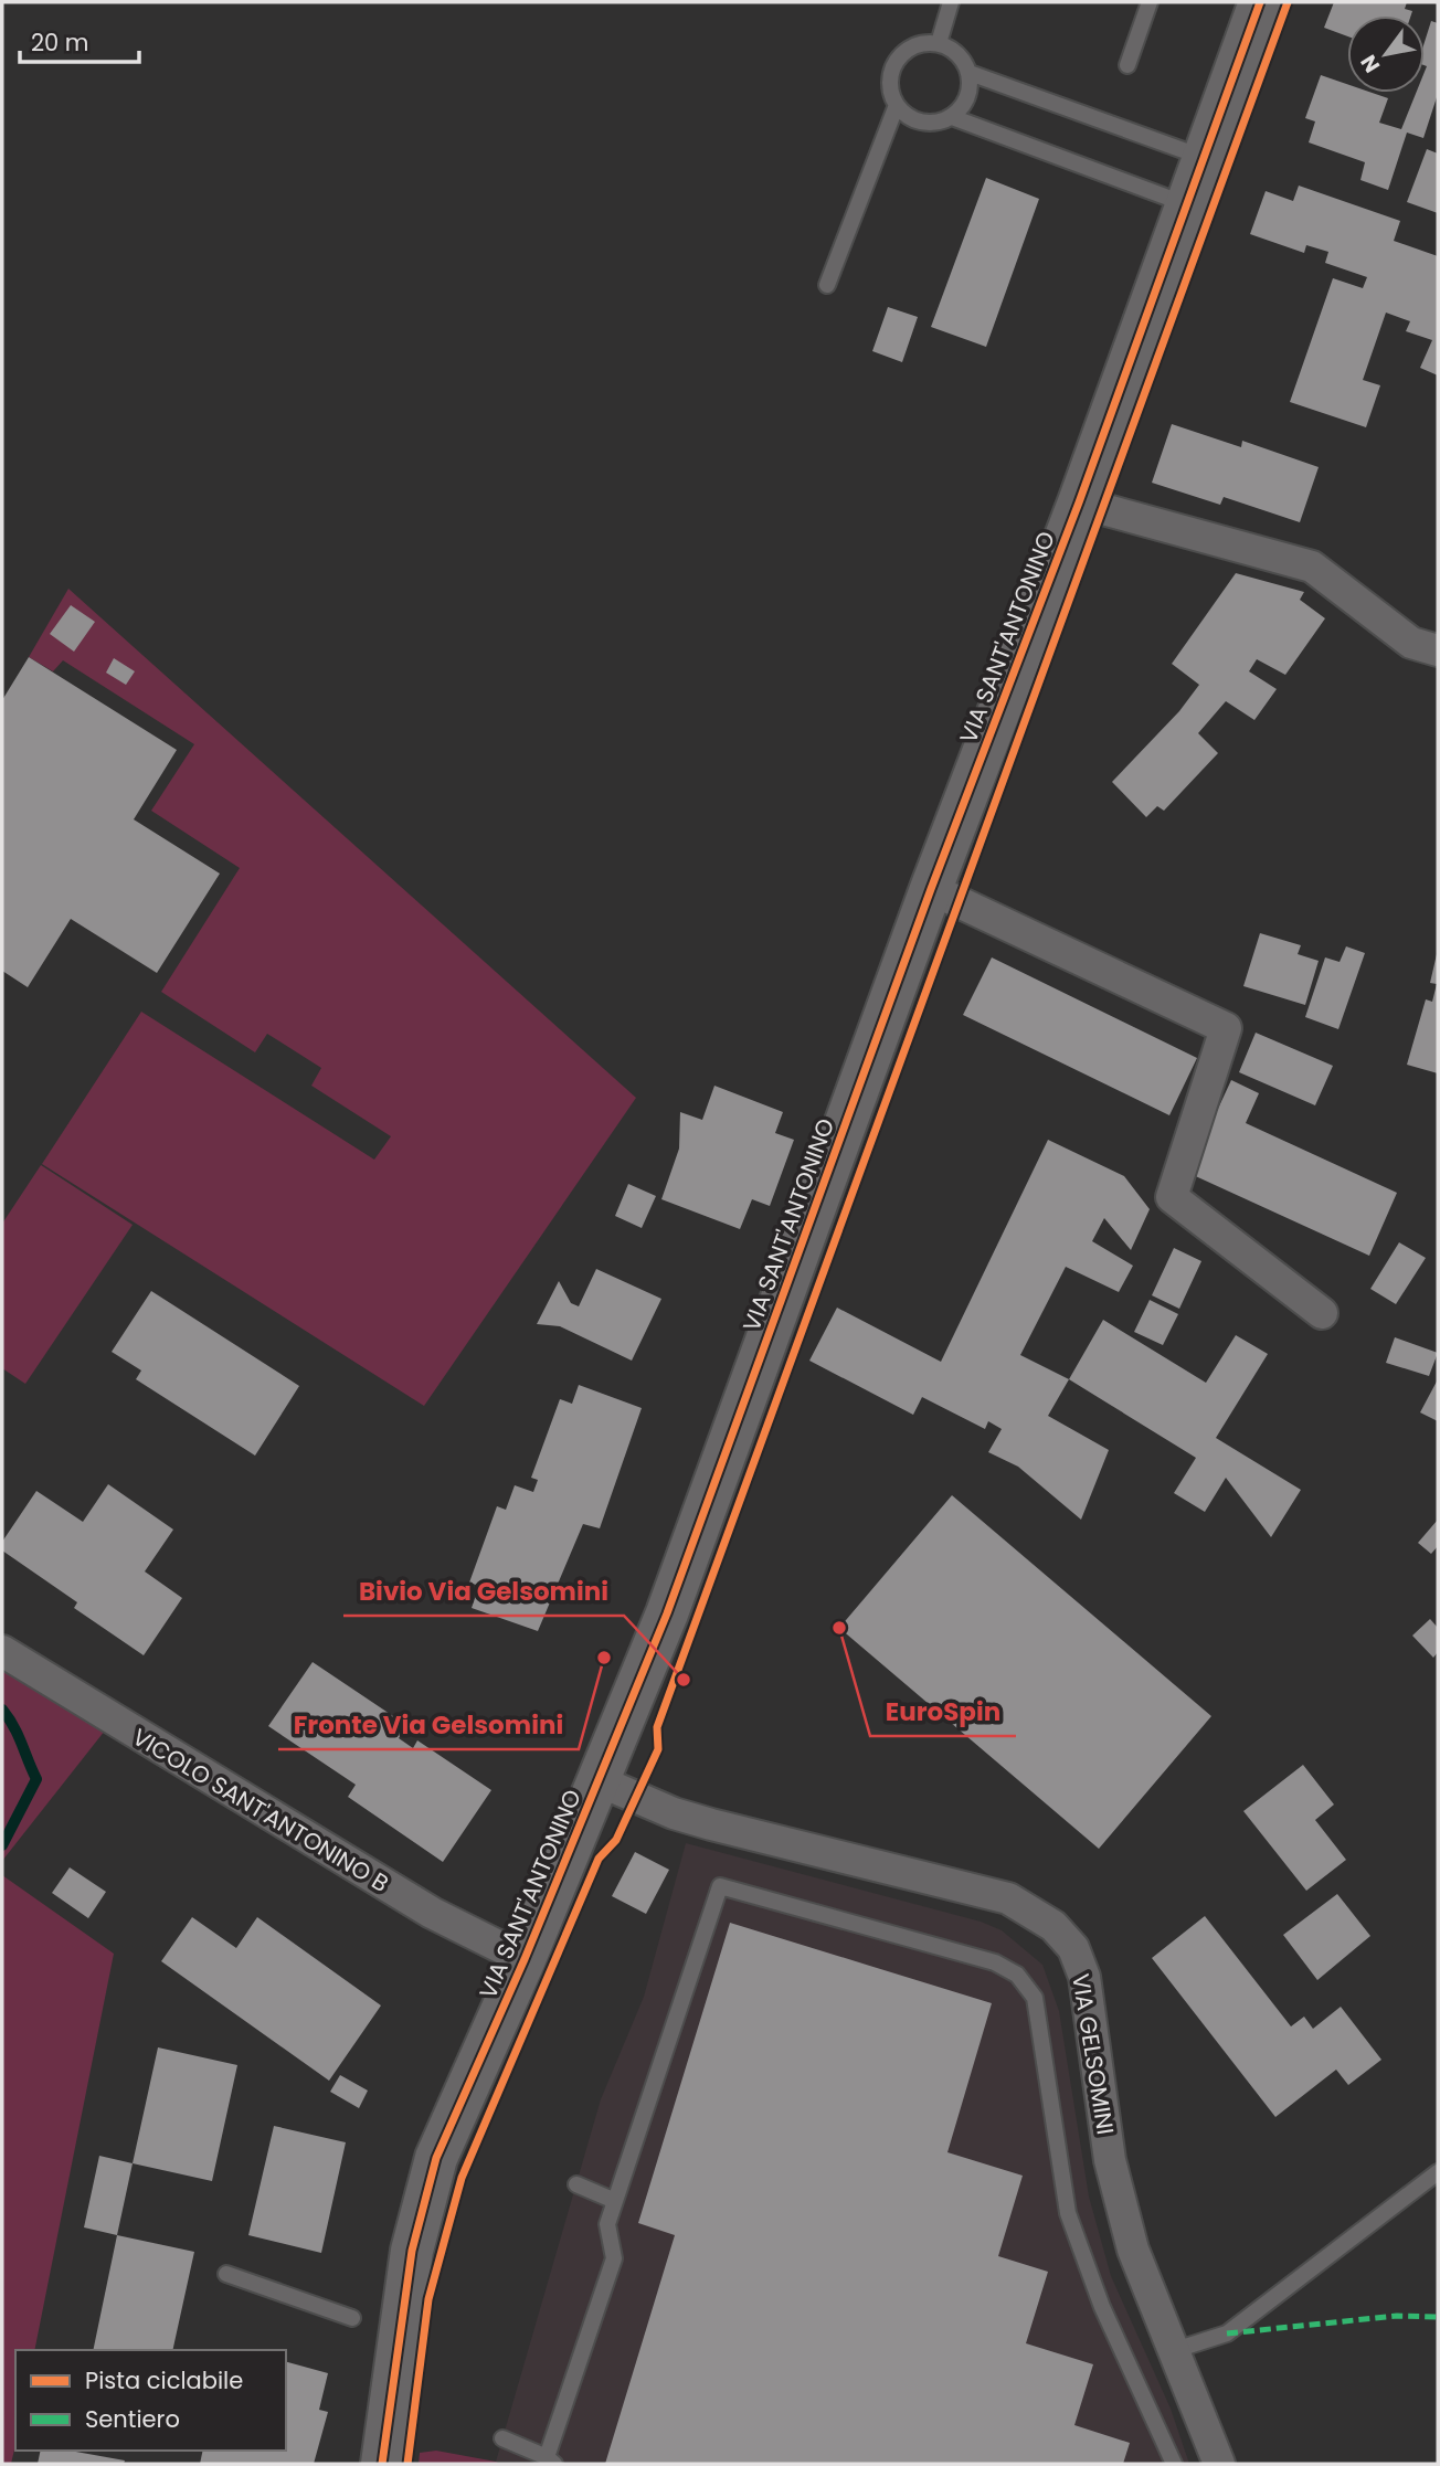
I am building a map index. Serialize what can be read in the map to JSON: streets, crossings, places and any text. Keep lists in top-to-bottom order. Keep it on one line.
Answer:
{"streets":{"main road":["VIA SANT'ANTONINO"],"street":["VICOLO SANT'ANTONINO B","VIA GELSOMINI"]},"crossings":[["VIA SANT'ANTONINO","VICOLO SANT'ANTONINO B"],["VIA SANT'ANTONINO","VIA GELSOMINI"]],"places":["EuroSpin","Fronte Via Gelsomini","Bivio Via Gelsomini"],"legend":["Pista ciclabile","Sentiero"],"scale_bar":"20 m","north":"bottom left"}
